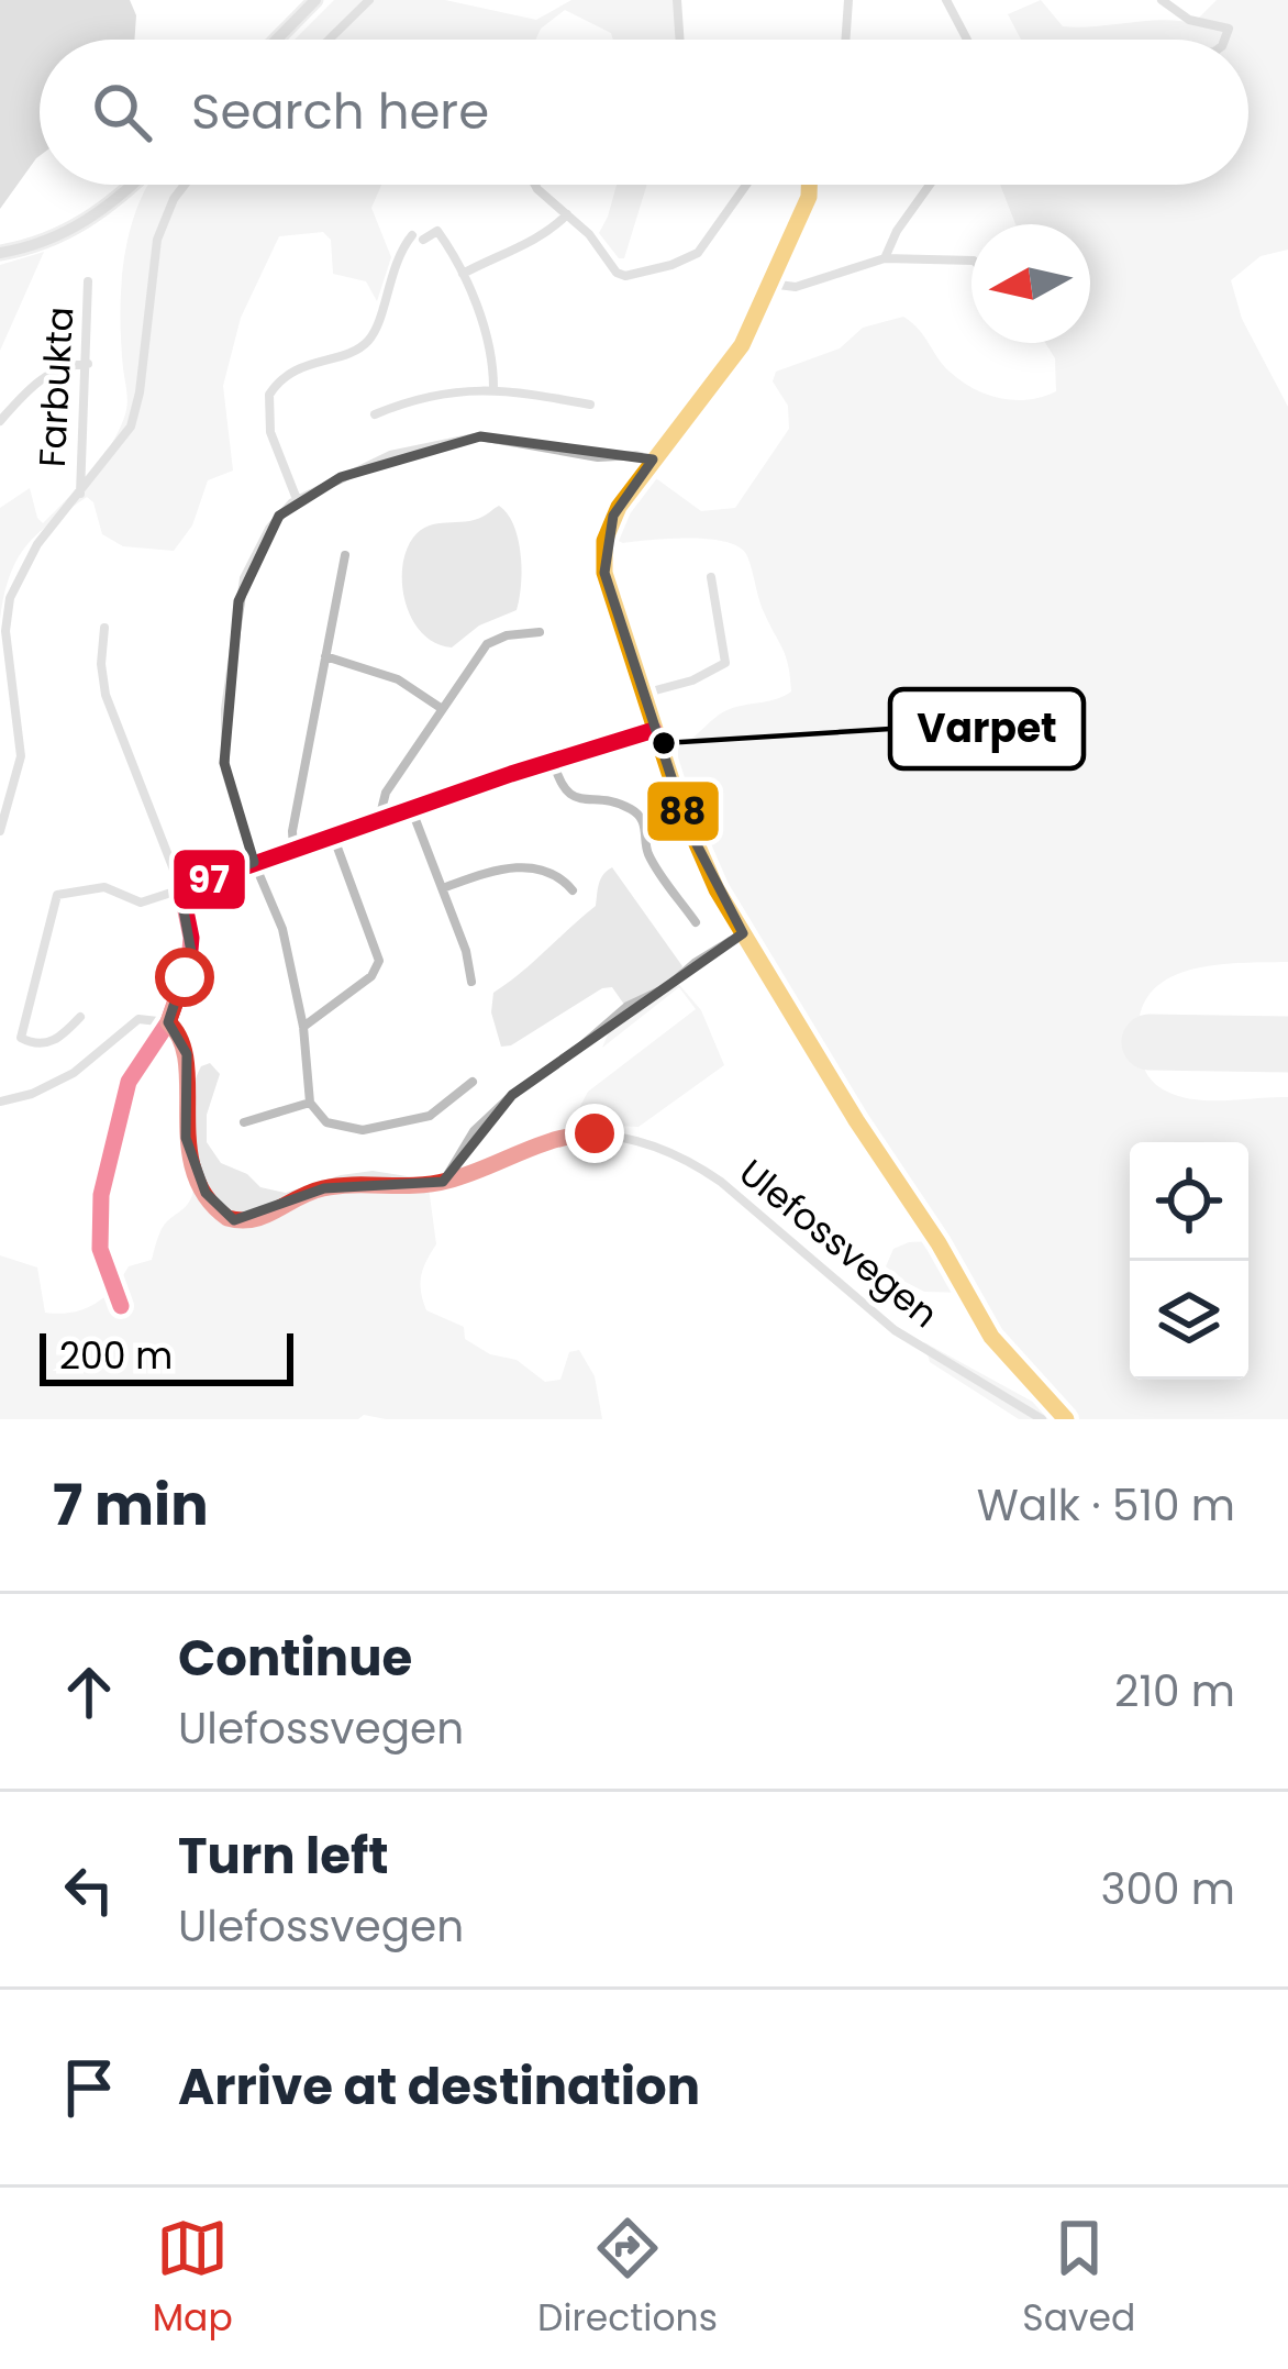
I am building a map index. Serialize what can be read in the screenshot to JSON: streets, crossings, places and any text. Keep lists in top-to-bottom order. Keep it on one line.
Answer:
{"streets":{"street":["Farbukta","Ulefossvegen"]},"places":["Varpet"],"lines":["transit line 88","transit line 97"],"scale_bar":"200 m","north":"left","page":{"search":"Search here","scale":"200 m","heading":["7 min","Walk · 510 m"],"list":[["Continue","Ulefossvegen","210 m"],["Turn left","Ulefossvegen","300 m"],"Arrive at destination"],"nav":["Map","Directions","Saved"]}}
